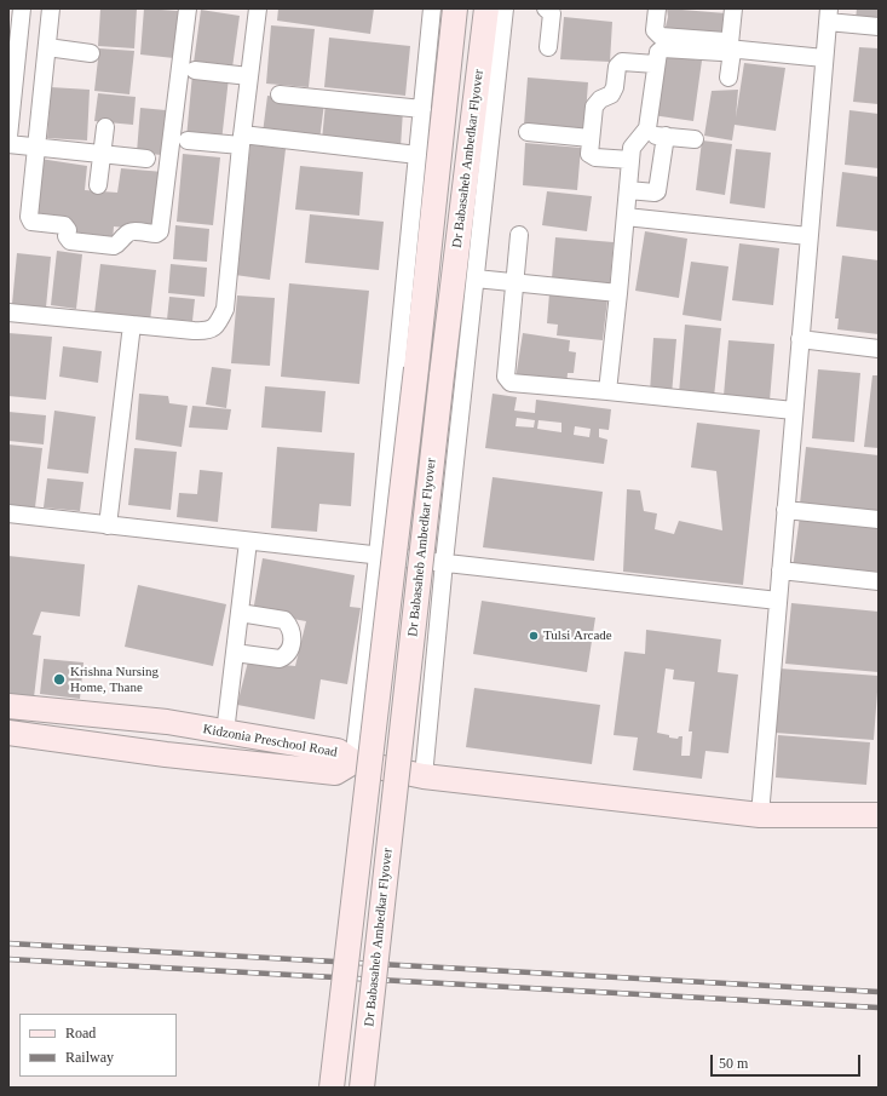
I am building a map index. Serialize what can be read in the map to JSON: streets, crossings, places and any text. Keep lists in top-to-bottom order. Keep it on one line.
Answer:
{"streets":{"main road":["Dr Babasaheb Ambedkar Flyover","Kidzonia Preschool Road"]},"places":["Tulsi Arcade","Krishna Nursing Home, Thane"],"legend":["Road","Railway"],"scale_bar":"50 m"}
